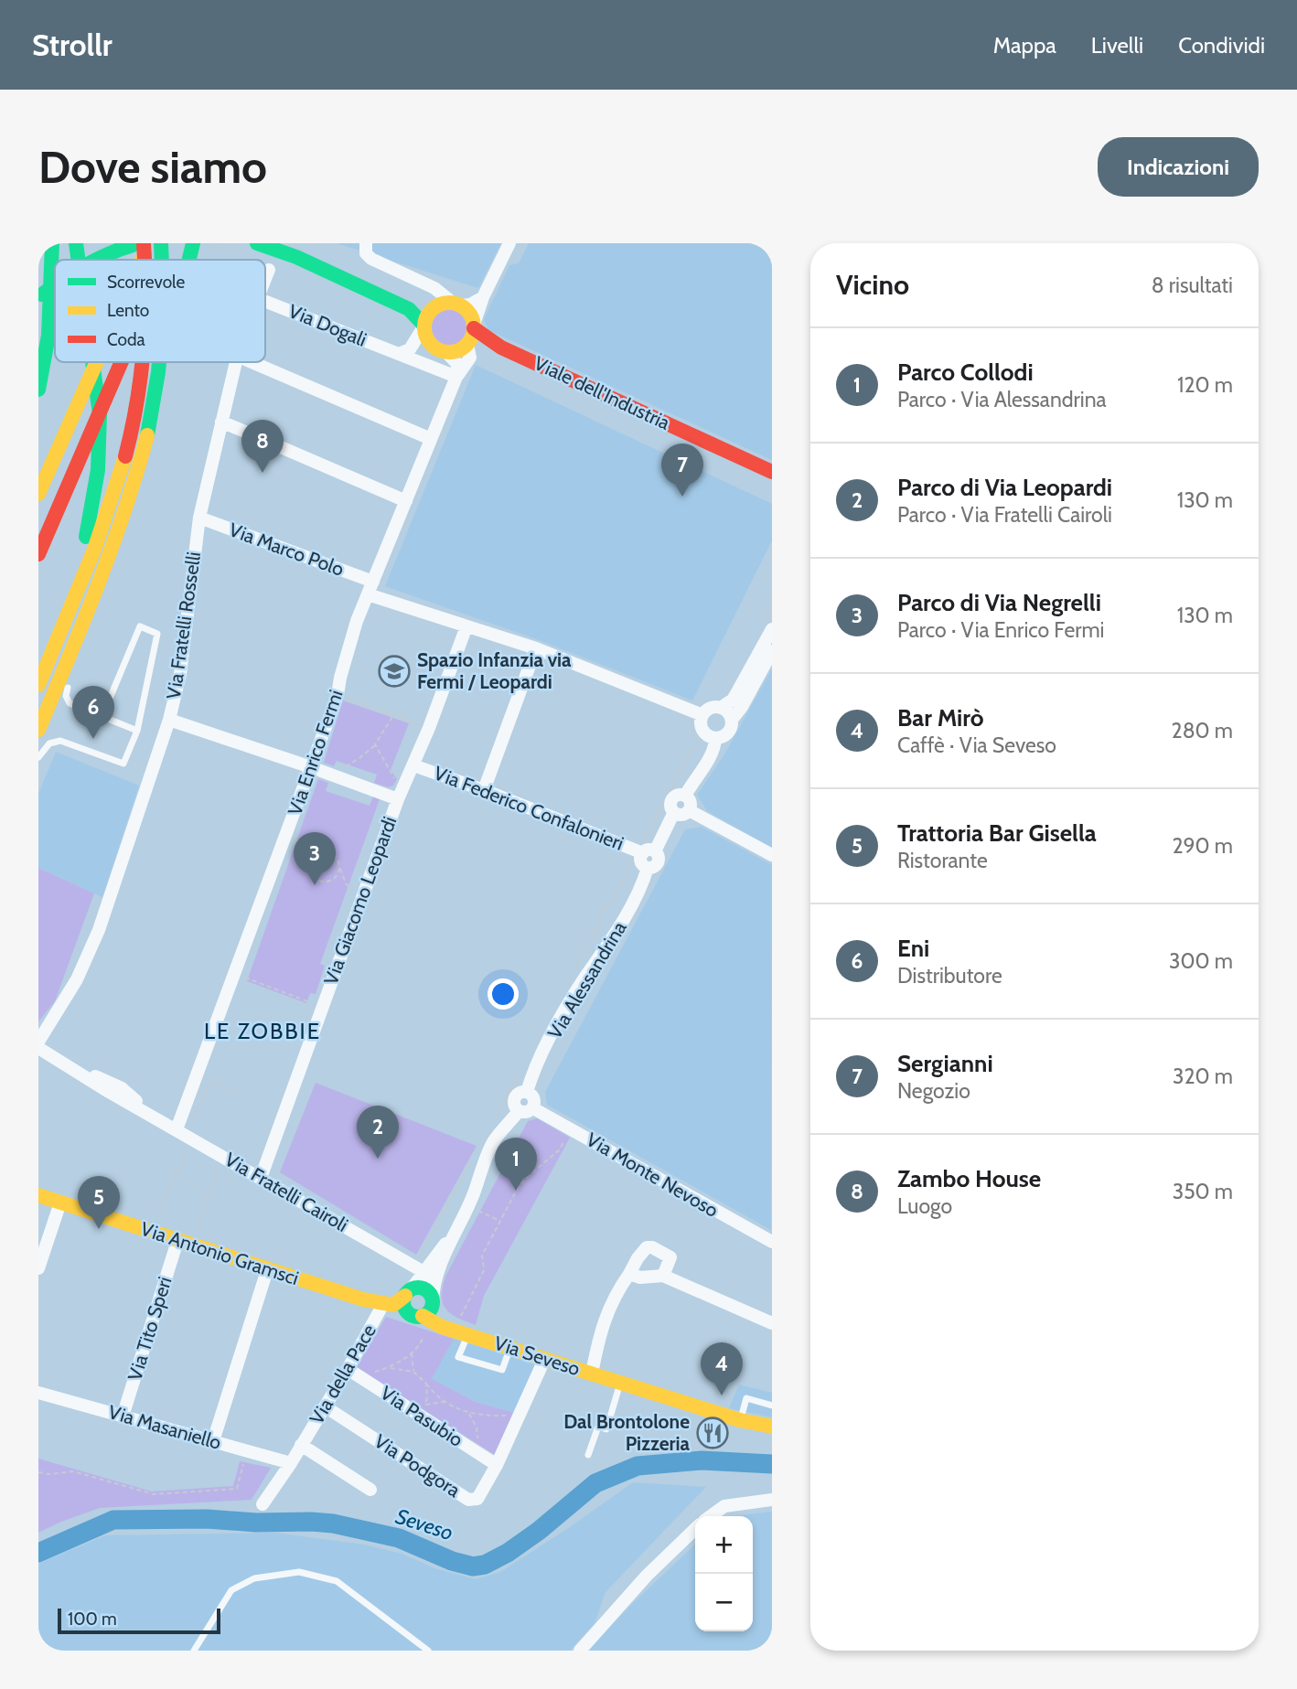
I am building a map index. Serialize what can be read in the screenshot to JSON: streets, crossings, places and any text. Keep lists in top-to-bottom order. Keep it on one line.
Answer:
{"streets":{"main road":["Viale dell'Industria","Via Antonio Gramsci","Via Seveso"],"street":["Via Dogali","Via Marco Polo","Via Fratelli Rosselli","Via Enrico Fermi","Via Federico Confalonieri","Via Giacomo Leopardi","Via Alessandrina","Via Monte Nevoso","Via Fratelli Cairoli","Via Tito Speri","Via della Pace","Via Pasubio","Via Masaniello","Via Podgora"]},"crossings":[["Via Dogali","Via Enrico Fermi"],["Viale dell'Industria","Via Enrico Fermi"],["Via Marco Polo","Via Fratelli Rosselli"],["Via Marco Polo","Via Enrico Fermi"],["Via Enrico Fermi","Via Fratelli Cairoli"],["Via Federico Confalonieri","Via Giacomo Leopardi"],["Via Federico Confalonieri","Via Alessandrina"],["Via Giacomo Leopardi","Via Fratelli Cairoli"],["Via Alessandrina","Via Monte Nevoso"],["Via Fratelli Cairoli","Via Antonio Gramsci"],["Via Antonio Gramsci","Via Tito Speri"],["Via Antonio Gramsci","Via Seveso"],["Via Antonio Gramsci","Via della Pace"],["Via Tito Speri","Via Masaniello"],["Via Seveso","Via Podgora"],["Via della Pace","Via Pasubio"],["Via della Pace","Via Masaniello"],["Via della Pace","Via Podgora"],["Via Pasubio","Via Podgora"]],"districts":["LE ZOBBIE"],"water":["Seveso"],"places":{"school or university":["Spazio Infanzia via Fermi / Leopardi"],"restaurant":["Dal Brontolone Pizzeria"]},"legend":["Scorrevole","Lento","Coda"],"scale_bar":"100 m","page":{"header":"Strollr","nav":["Mappa","Livelli","Condividi"],"buttons":"Indicazioni","title":"Dove siamo","heading":["Vicino","8 risultati"],"list":[{"mark":"1","name":"Parco Collodi","note":"Parco · Via Alessandrina","value":"120 m"},{"mark":"2","name":"Parco di Via Leopardi","note":"Parco · Via Fratelli Cairoli","value":"130 m"},{"mark":"3","name":"Parco di Via Negrelli","note":"Parco · Via Enrico Fermi","value":"130 m"},{"mark":"4","name":"Bar Mirò","note":"Caffè · Via Seveso","value":"280 m"},{"mark":"5","name":"Trattoria Bar Gisella","note":"Ristorante","value":"290 m"},{"mark":"6","name":"Eni","note":"Distributore","value":"300 m"},{"mark":"7","name":"Sergianni","note":"Negozio","value":"320 m"},{"mark":"8","name":"Zambo House","note":"Luogo","value":"350 m"}],"pins":["8","7","6","3","2","1","5","4"],"map_buttons":["+","−"],"scale":"100 m"}}
